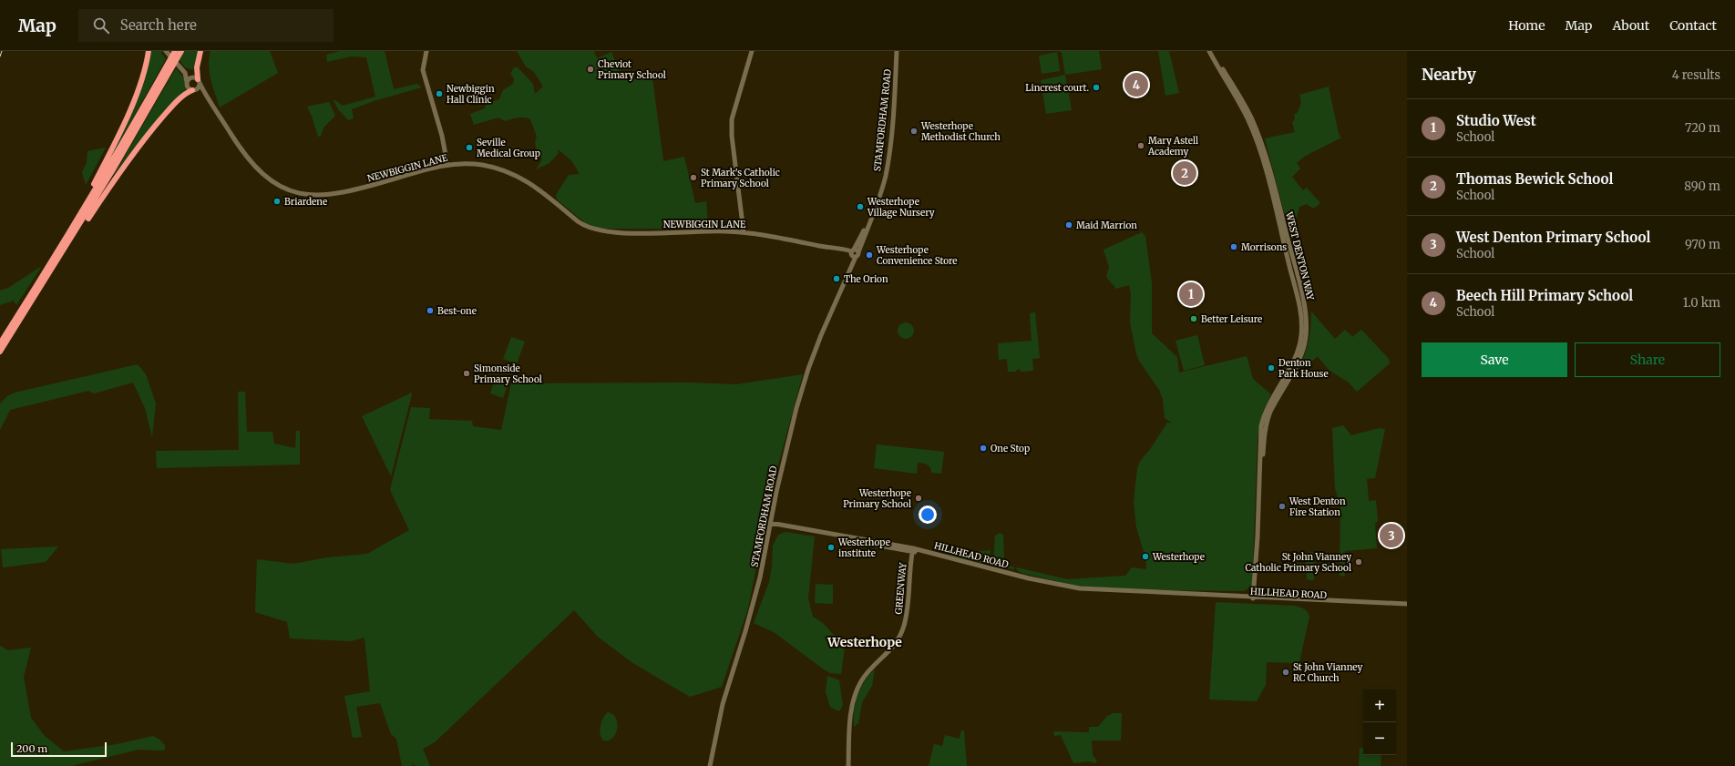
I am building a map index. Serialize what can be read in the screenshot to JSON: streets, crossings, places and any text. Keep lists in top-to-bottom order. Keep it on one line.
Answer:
{"streets":{"street":["STAMFORDHAM ROAD","NEWBIGGIN LANE","WEST DENTON WAY","HILLHEAD ROAD","GREENWAY"]},"crossings":[["STAMFORDHAM ROAD","NEWBIGGIN LANE"],["STAMFORDHAM ROAD","HILLHEAD ROAD"],["WEST DENTON WAY","HILLHEAD ROAD"],["HILLHEAD ROAD","GREENWAY"]],"districts":["Westerhope"],"places":["Cheviot Primary School","Lincrest court.","Newbiggin Hall Clinic","Westerhope Methodist Church","Mary Astell Academy","Seville Medical Group","St Mark's Catholic Primary School","Briardene","Westerhope Village Nursery","Maid Marrion","Morrisons","Westerhope Convenience Store","The Orion","Best-one","Better Leisure","Denton Park House","Simonside Primary School","One Stop","Westerhope Primary School","West Denton Fire Station","Westerhope institute","Westerhope","St John Vianney Catholic Primary School","St John Vianney RC Church"],"scale_bar":"200 m","page":{"header":"Map","search":"Search here","nav":["Home","Map","About","Contact"],"heading":["Nearby","4 results"],"pins":["4","2","1","3"],"list":[{"mark":"1","name":"Studio West","note":"School","value":"720 m"},{"mark":"2","name":"Thomas Bewick School","note":"School","value":"890 m"},{"mark":"3","name":"West Denton Primary School","note":"School","value":"970 m"},{"mark":"4","name":"Beech Hill Primary School","note":"School","value":"1.0 km"}],"buttons":["Save","Share"],"map_buttons":["+","−"],"scale":"200 m"}}
